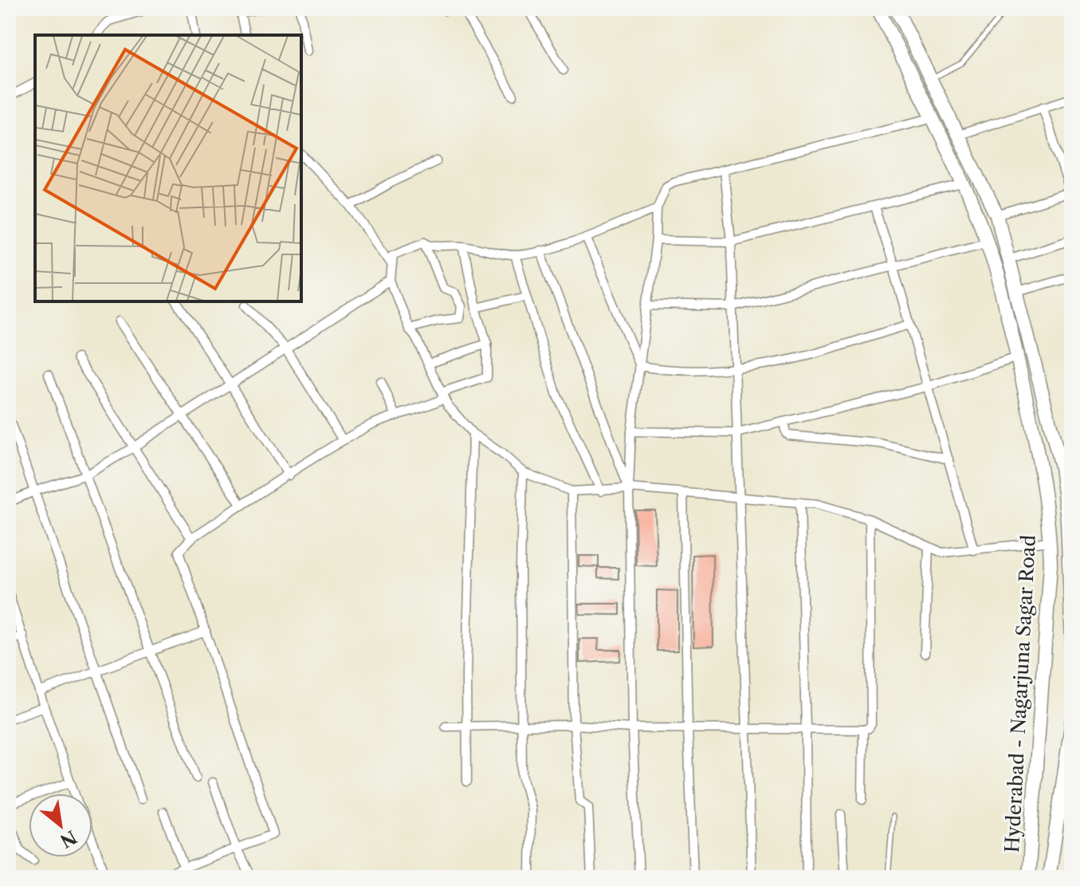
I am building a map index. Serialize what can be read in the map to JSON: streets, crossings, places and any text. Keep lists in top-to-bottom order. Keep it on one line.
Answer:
{"streets":{"main road":["Hyderabad - Nagarjuna Sagar Road"]},"north":"bottom right"}
